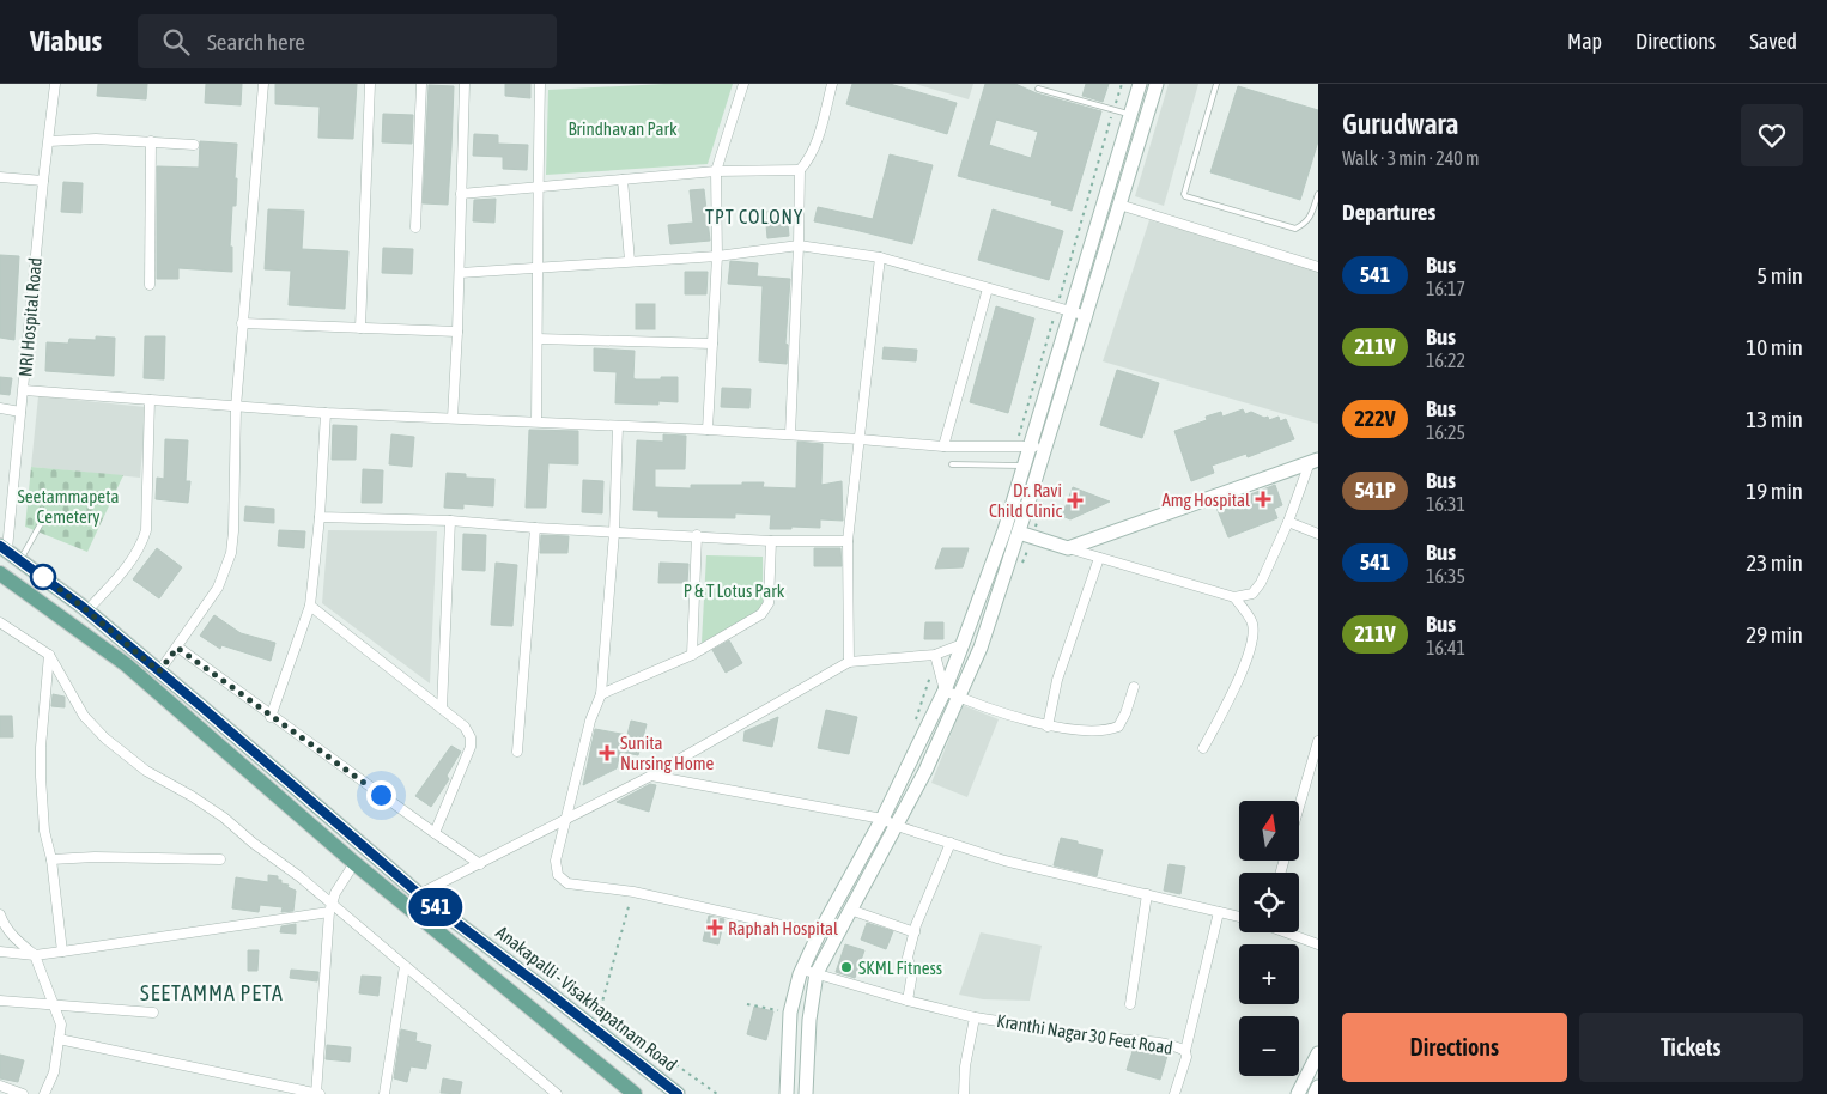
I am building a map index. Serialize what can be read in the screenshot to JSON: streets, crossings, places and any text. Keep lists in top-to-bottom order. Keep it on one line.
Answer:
{"streets":{"main road":["Anakapalli - Visakhapatnam Road"],"street":["NRI Hospital Road","Kranthi Nagar 30 Feet Road"]},"crossings":[["NRI Hospital Road","Anakapalli - Visakhapatnam Road"]],"districts":["TPT COLONY","SEETAMMA PETA"],"parks":["Brindhavan Park","Seetammapeta Cemetery","P & T Lotus Park"],"places":{"health":["Amg Hospital","Dr. Ravi Child Clinic","Sunita Nursing Home","Raphah Hospital"],"other":["SKML Fitness"]},"lines":["bus line 541"],"north":"top","page":{"header":"Viabus","search":"Search here","nav":["Map","Directions","Saved"],"on_map":"541","heading":[["Gurudwara","Walk · 3 min · 240 m"],"Departures"],"list":[{"mark":"541","name":"Bus","note":"16:17","value":"5 min"},{"mark":"211V","name":"Bus","note":"16:22","value":"10 min"},{"mark":"222V","name":"Bus","note":"16:25","value":"13 min"},{"mark":"541P","name":"Bus","note":"16:31","value":"19 min"},{"mark":"541","name":"Bus","note":"16:35","value":"23 min"},{"mark":"211V","name":"Bus","note":"16:41","value":"29 min"}],"map_buttons":["+","−"],"buttons":["Directions","Tickets"]}}
